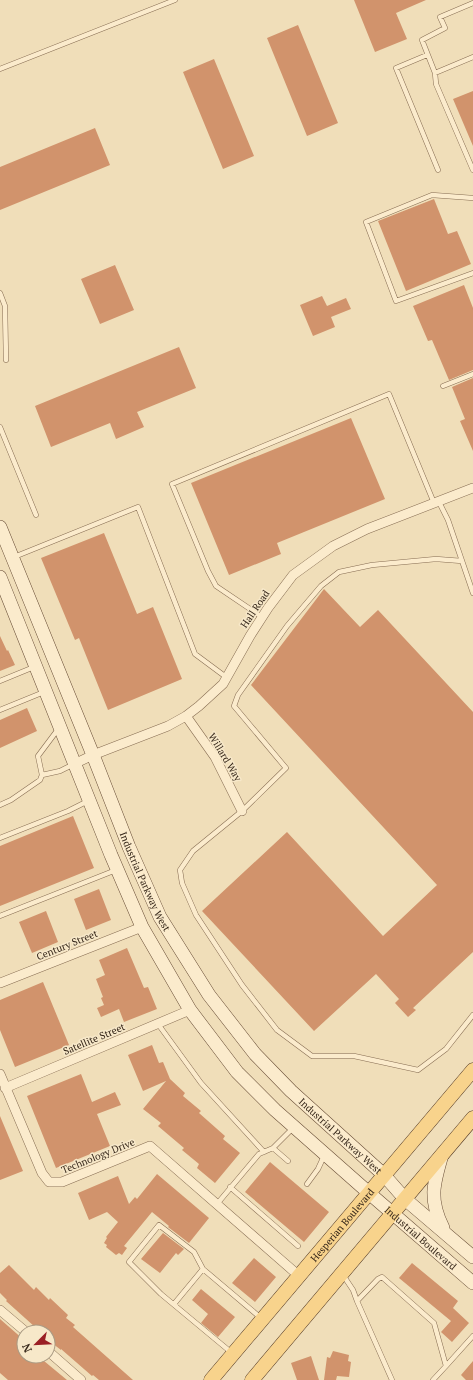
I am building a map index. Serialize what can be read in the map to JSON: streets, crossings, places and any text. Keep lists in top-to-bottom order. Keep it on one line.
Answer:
{"streets":{"main road":["Industrial Parkway West","Hesperian Boulevard","Industrial Boulevard"],"street":["Hall Road","Willard Way","Century Street","Satellite Street","Technology Drive"]},"crossings":[["Hall Road","Willard Way"],["Hall Road","Industrial Parkway West"],["Industrial Parkway West","Century Street"],["Industrial Parkway West","Satellite Street"],["Industrial Parkway West","Hesperian Boulevard"],["Industrial Parkway West","Industrial Boulevard"],["Satellite Street","Technology Drive"],["Technology Drive","Hesperian Boulevard"],["Hesperian Boulevard","Industrial Boulevard"]],"north":"bottom left"}
